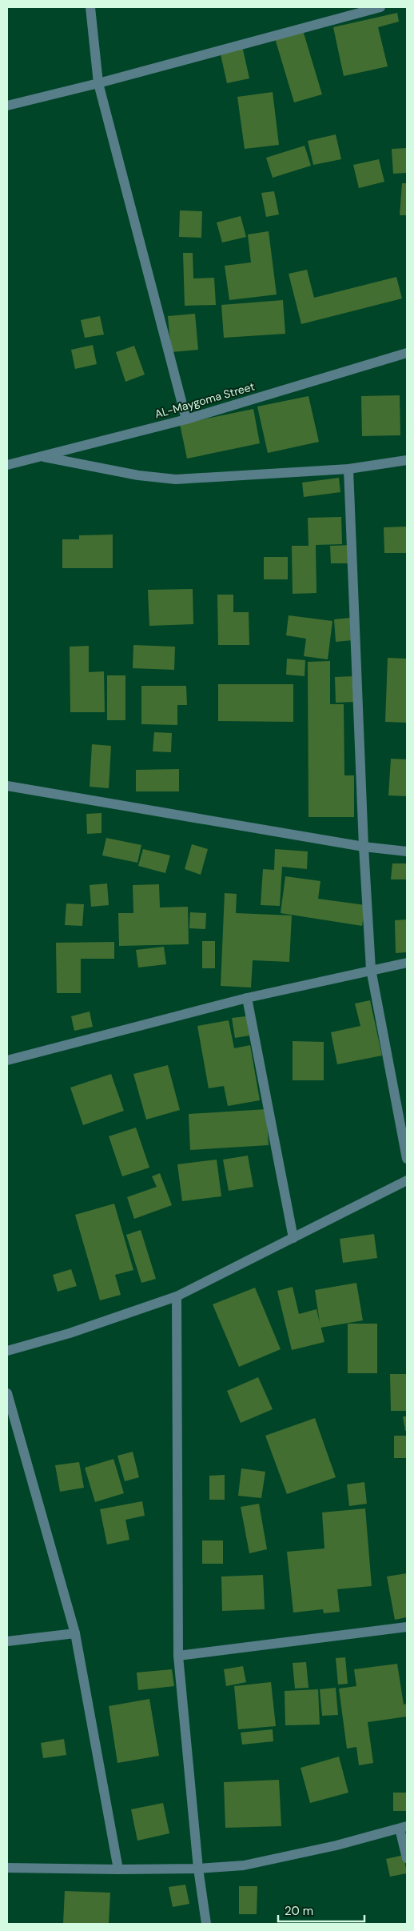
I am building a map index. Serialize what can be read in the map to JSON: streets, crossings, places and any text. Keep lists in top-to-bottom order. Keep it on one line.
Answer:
{"streets":{"street":["AL-Maygoma Street"]},"scale_bar":"20 m"}
